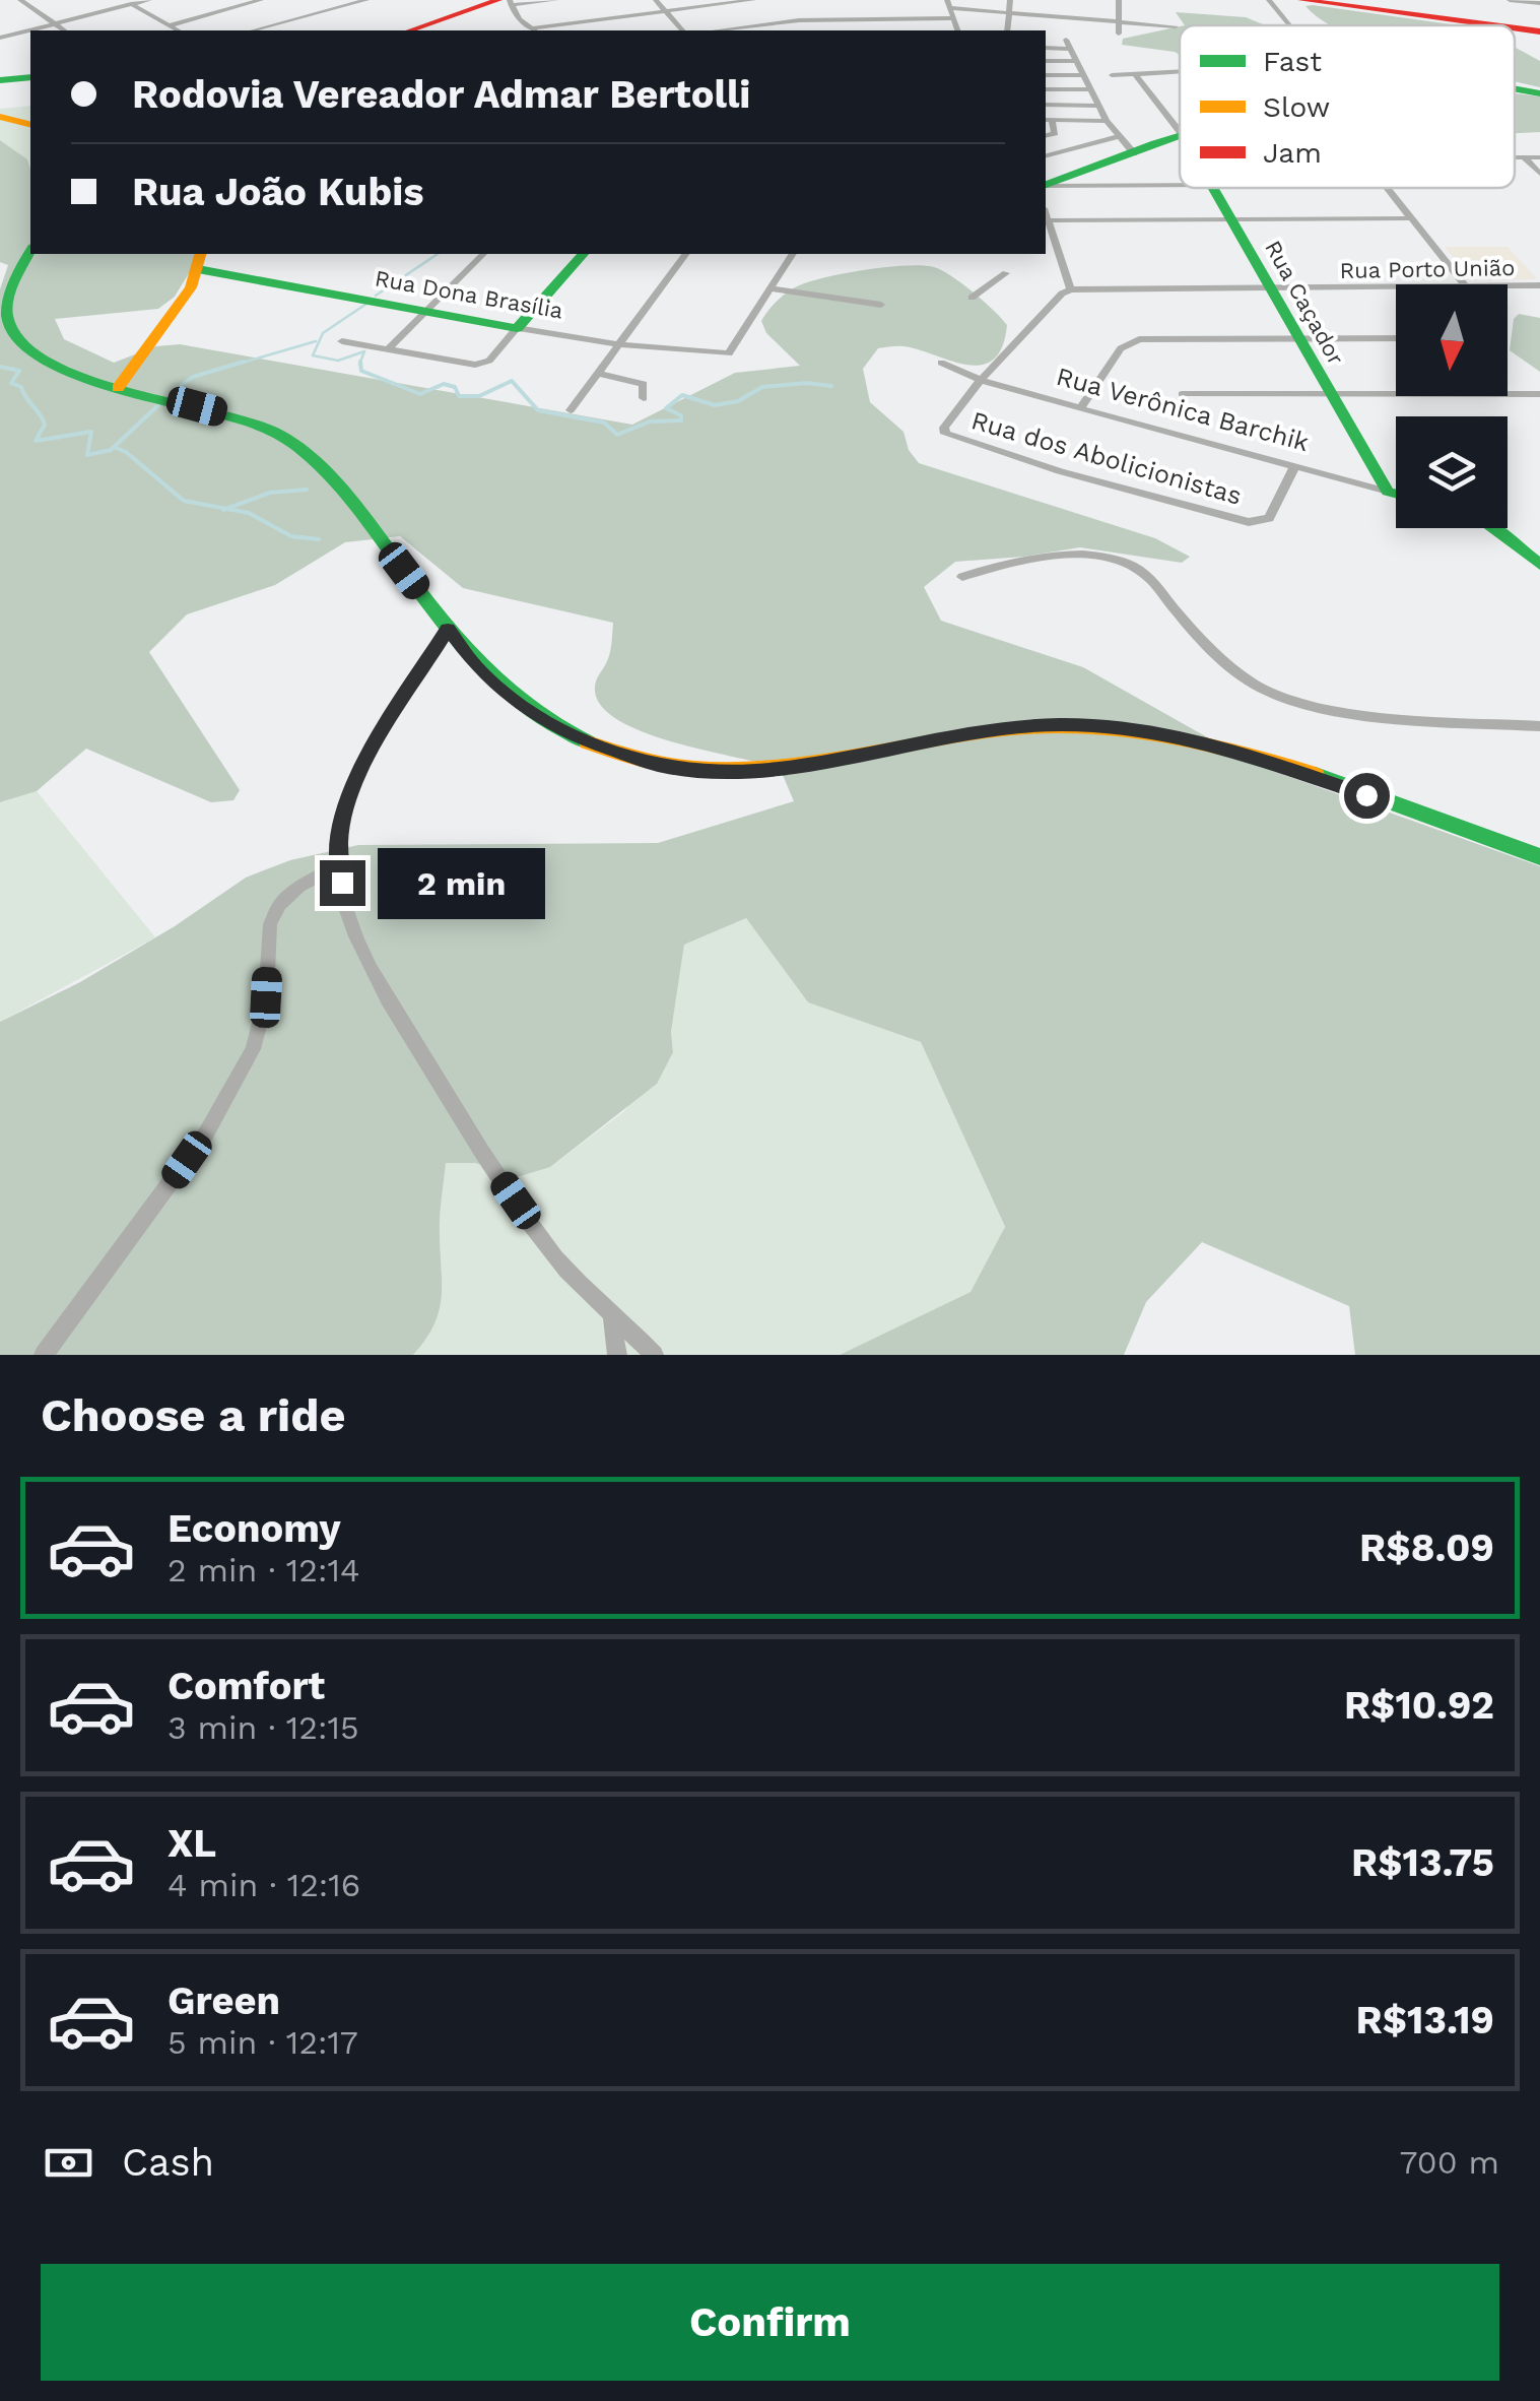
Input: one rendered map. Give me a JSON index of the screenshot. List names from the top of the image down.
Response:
{
  "streets": {
    "main road": ["Rua Dona Brasília", "Rua Caçador", "Rua Verônica Barchik"],
    "street": ["Rua Porto União", "Rua dos Abolicionistas"]
  },
  "crossings": [
    ["Rua Porto União", "Rua Caçador"],
    ["Rua Caçador", "Rua Verônica Barchik"],
    ["Rua Verônica Barchik", "Rua dos Abolicionistas"]
  ],
  "legend": ["Fast", "Slow", "Jam"],
  "north": "bottom",
  "page": {
    "banner": ["Rodovia Vereador Admar Bertolli", "Rua João Kubis"],
    "bubble": "2 min",
    "heading": "Choose a ride",
    "list": [
      {
        "name": "Economy",
        "note": "2 min · 12:14",
        "value": "R$8.09"
      },
      {
        "name": "Comfort",
        "note": "3 min · 12:15",
        "value": "R$10.92"
      },
      {
        "name": "XL",
        "note": "4 min · 12:16",
        "value": "R$13.75"
      },
      {
        "name": "Green",
        "note": "5 min · 12:17",
        "value": "R$13.19"
      }
    ],
    "pay": ["Cash", "700 m"],
    "buttons": "Confirm"
  }
}
